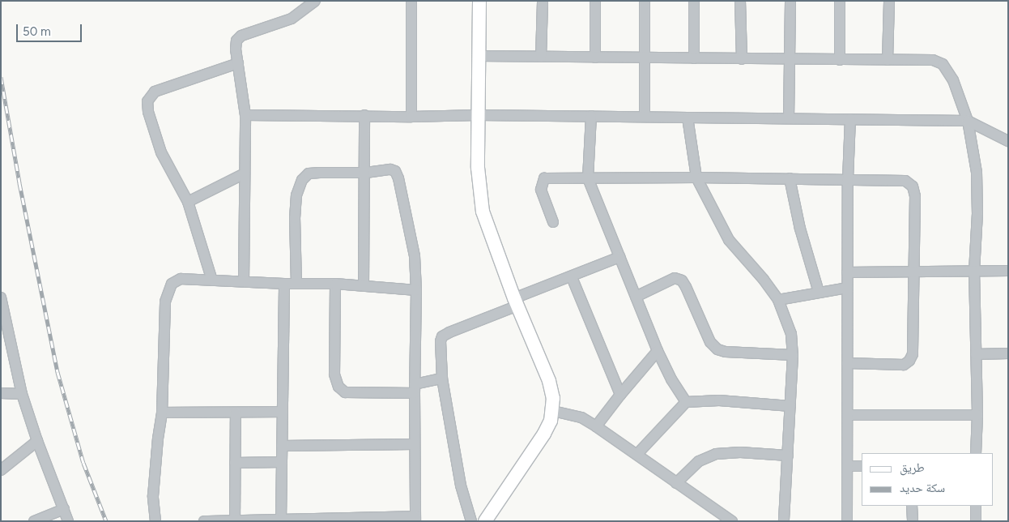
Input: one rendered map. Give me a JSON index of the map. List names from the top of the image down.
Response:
{
  "legend": ["طريق", "سكة حديد"],
  "scale_bar": "50 m"
}
